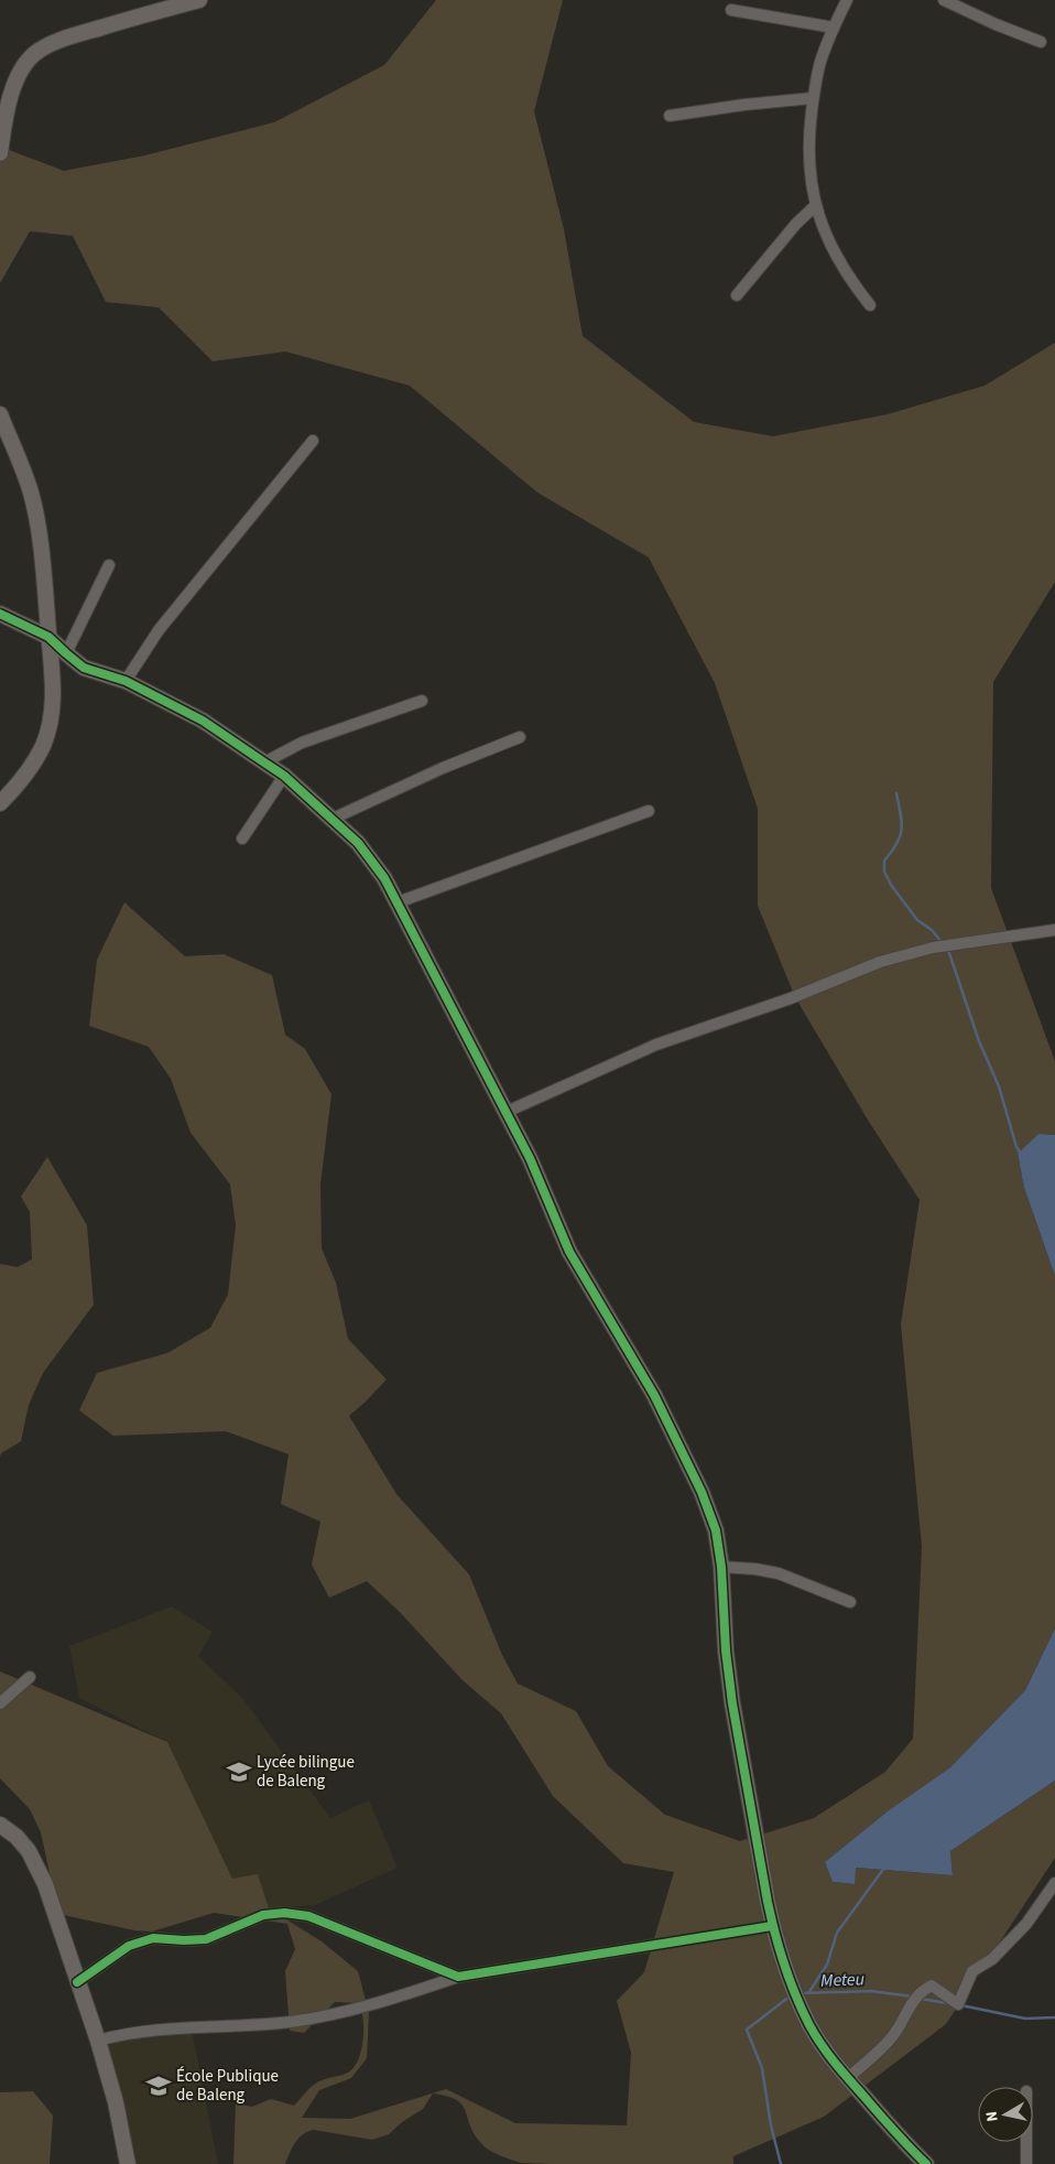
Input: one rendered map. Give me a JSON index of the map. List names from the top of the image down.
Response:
{
  "water": ["Meteu"],
  "places": {
    "school or university": ["Lycée bilingue de Baleng", "École Publique de Baleng"]
  },
  "north": "left"
}
